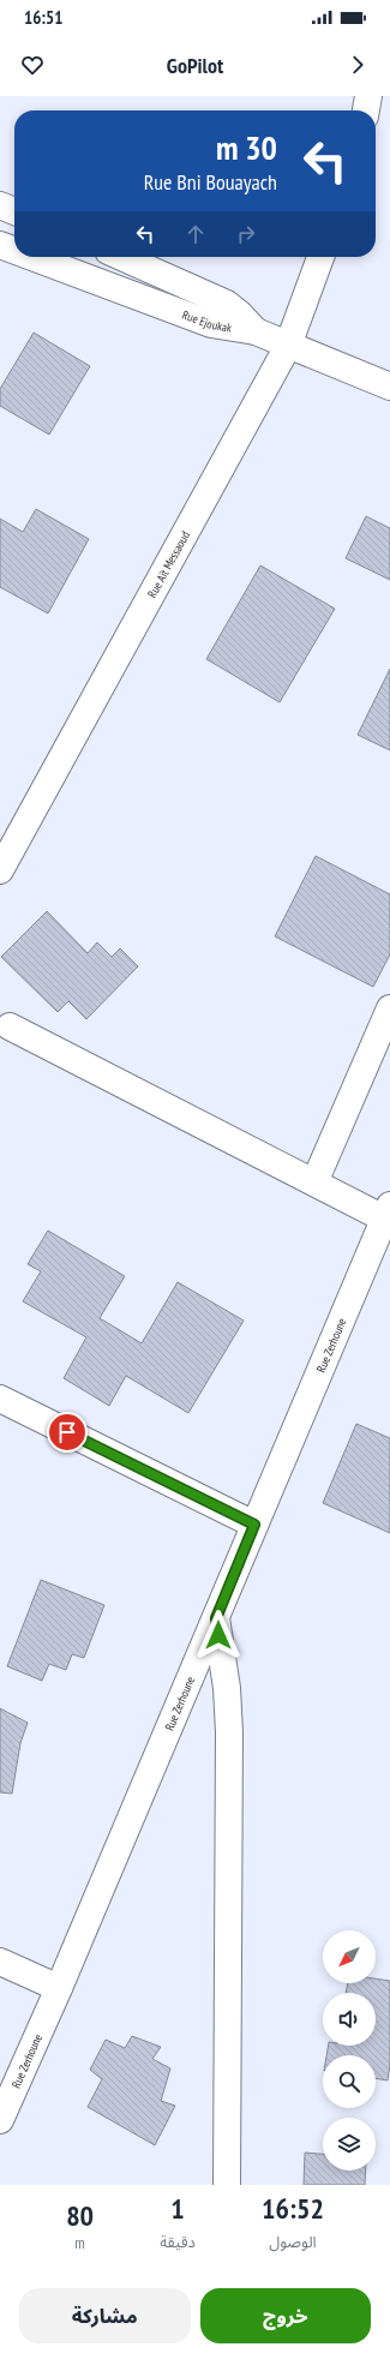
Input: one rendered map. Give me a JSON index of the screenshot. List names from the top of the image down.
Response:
{
  "streets": {
    "street": ["Rue Ejoukak", "Rue Aït Messaoud", "Rue Zerhoune"]
  },
  "north": "bottom left",
  "page": {
    "status": "16:51",
    "header": "GoPilot",
    "turn": ["30 m", "Rue Bni Bouayach"],
    "eta": [
      "16:52",
      "الوصول",
      "1",
      "دقيقة",
      "80",
      "m"
    ],
    "buttons": ["خروج", "مشاركة"]
  }
}
